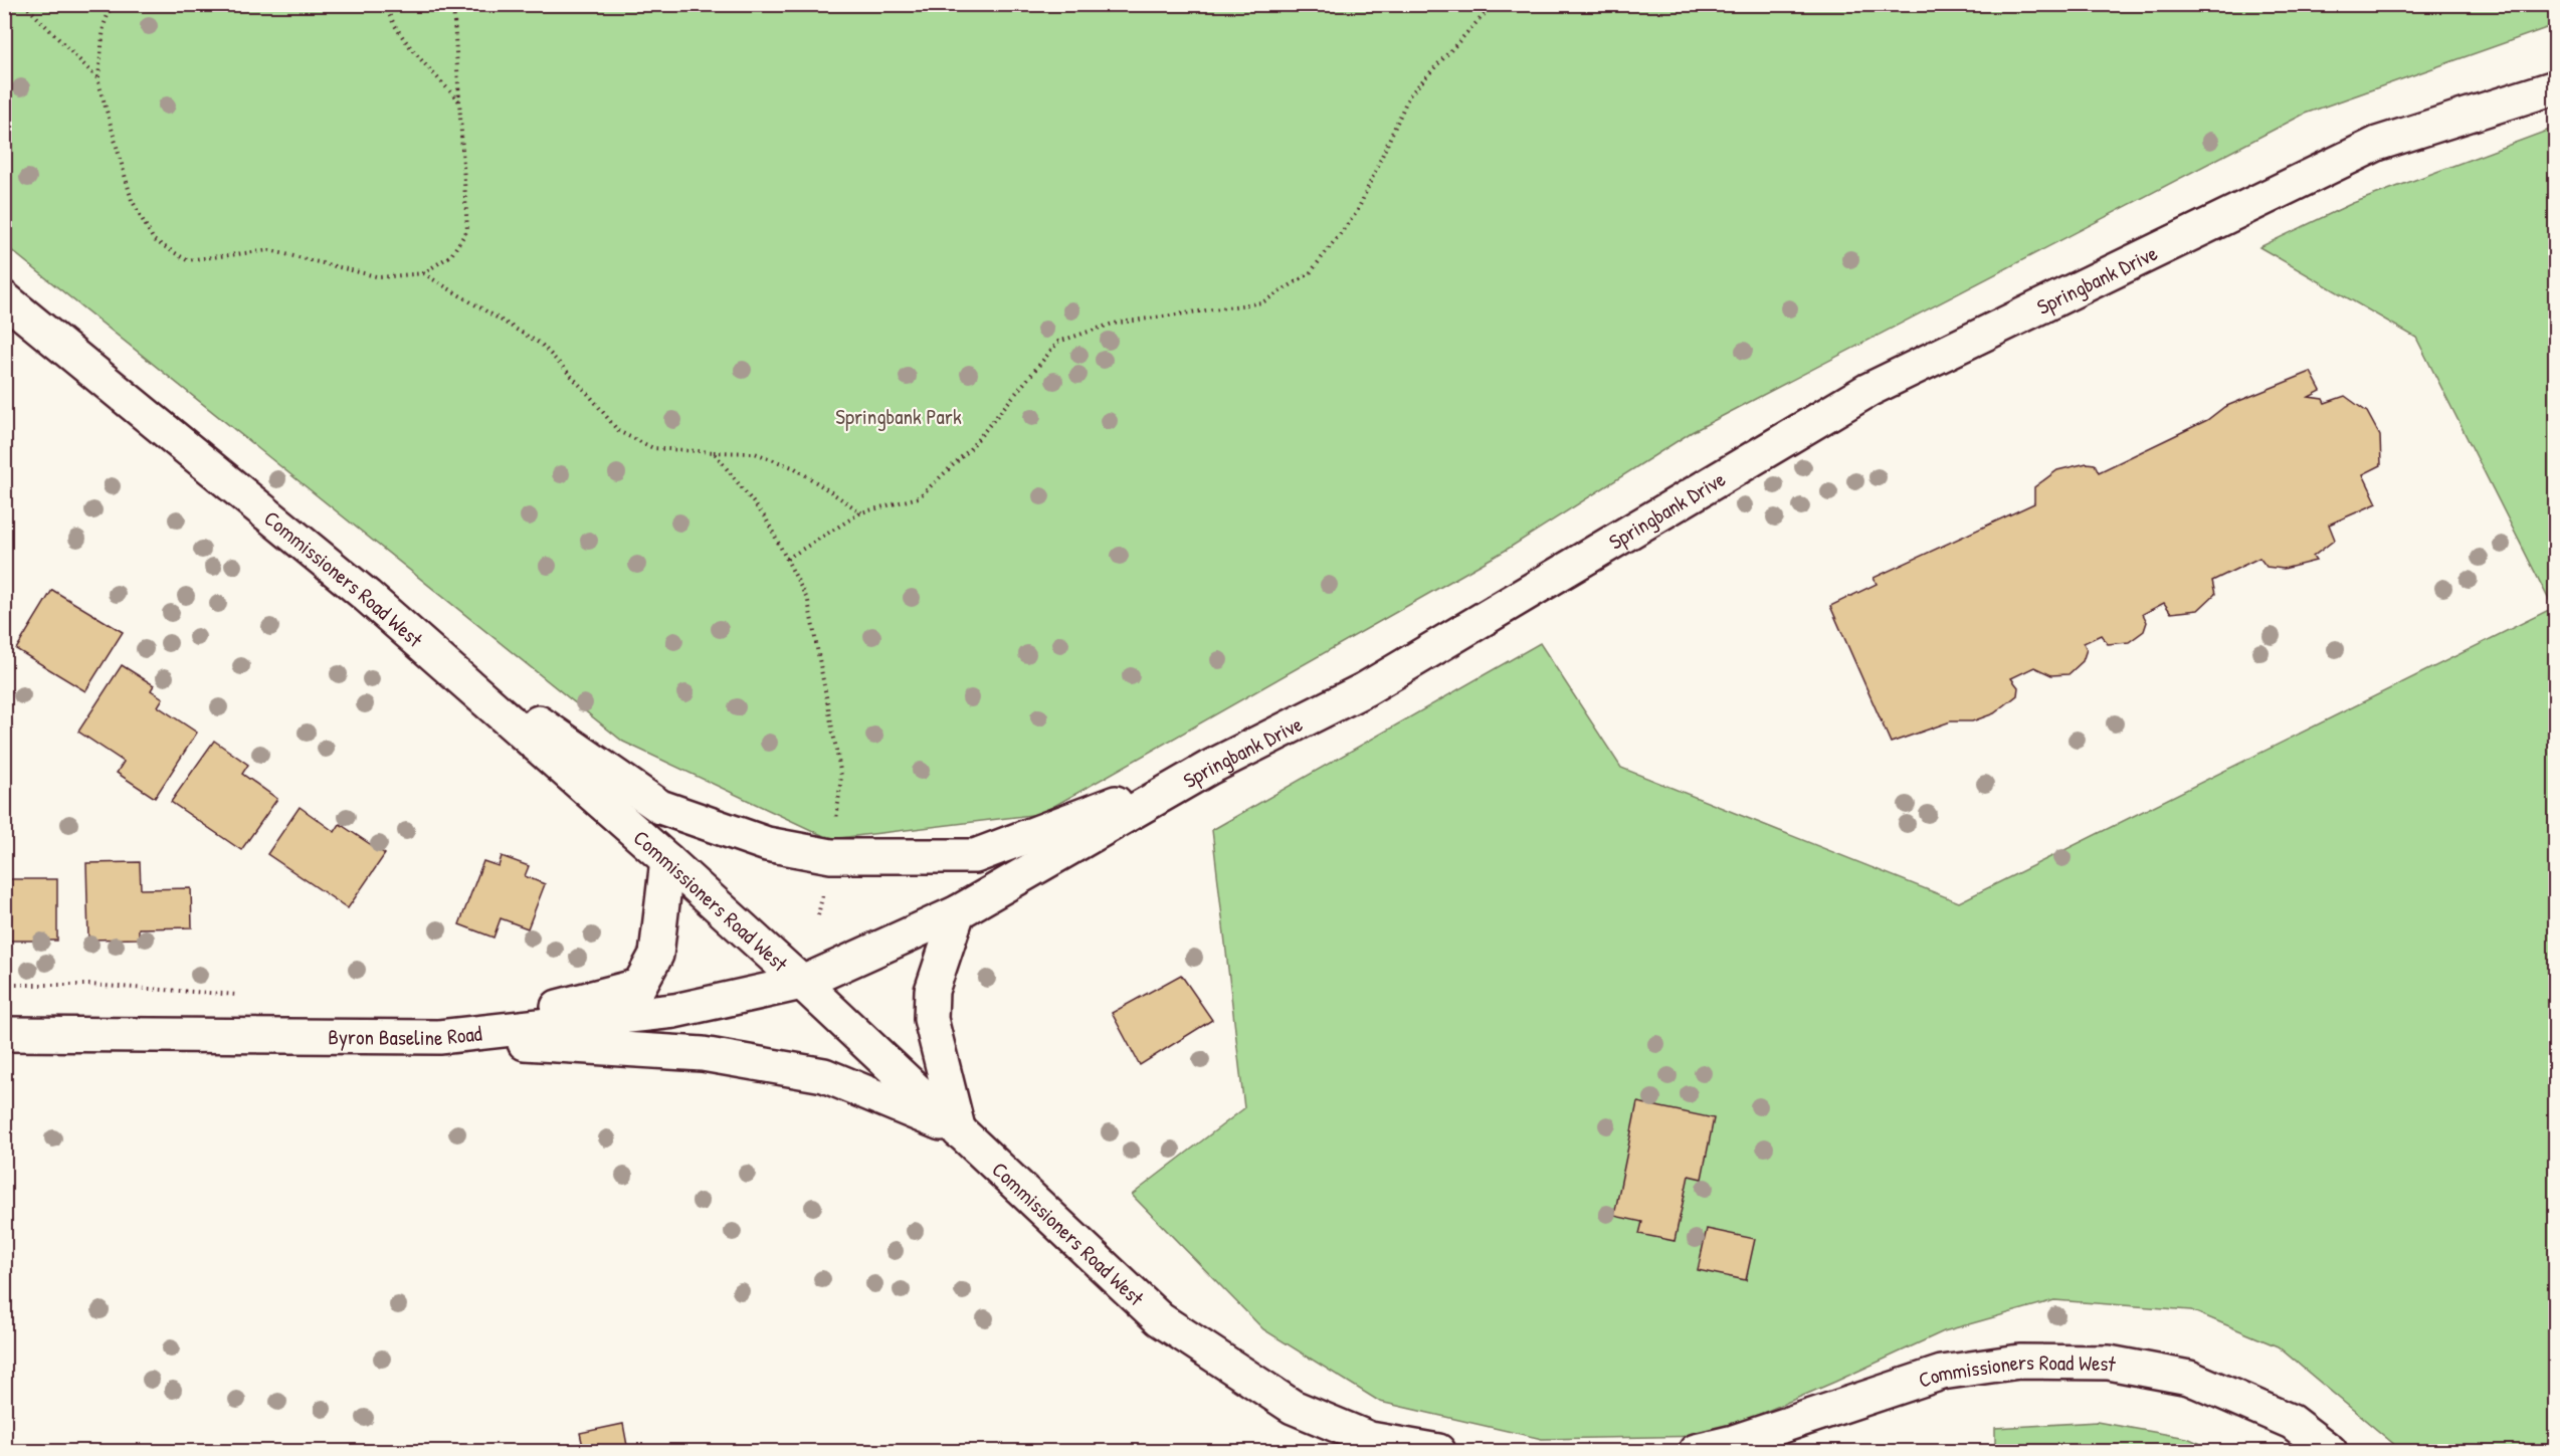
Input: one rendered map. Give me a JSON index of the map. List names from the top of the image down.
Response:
{
  "streets": {
    "main road": ["Springbank Drive", "Commissioners Road West", "Byron Baseline Road"]
  },
  "crossings": [
    ["Springbank Drive", "Commissioners Road West"],
    ["Springbank Drive", "Byron Baseline Road"],
    ["Commissioners Road West", "Byron Baseline Road"]
  ],
  "parks": ["Springbank Park"]
}
